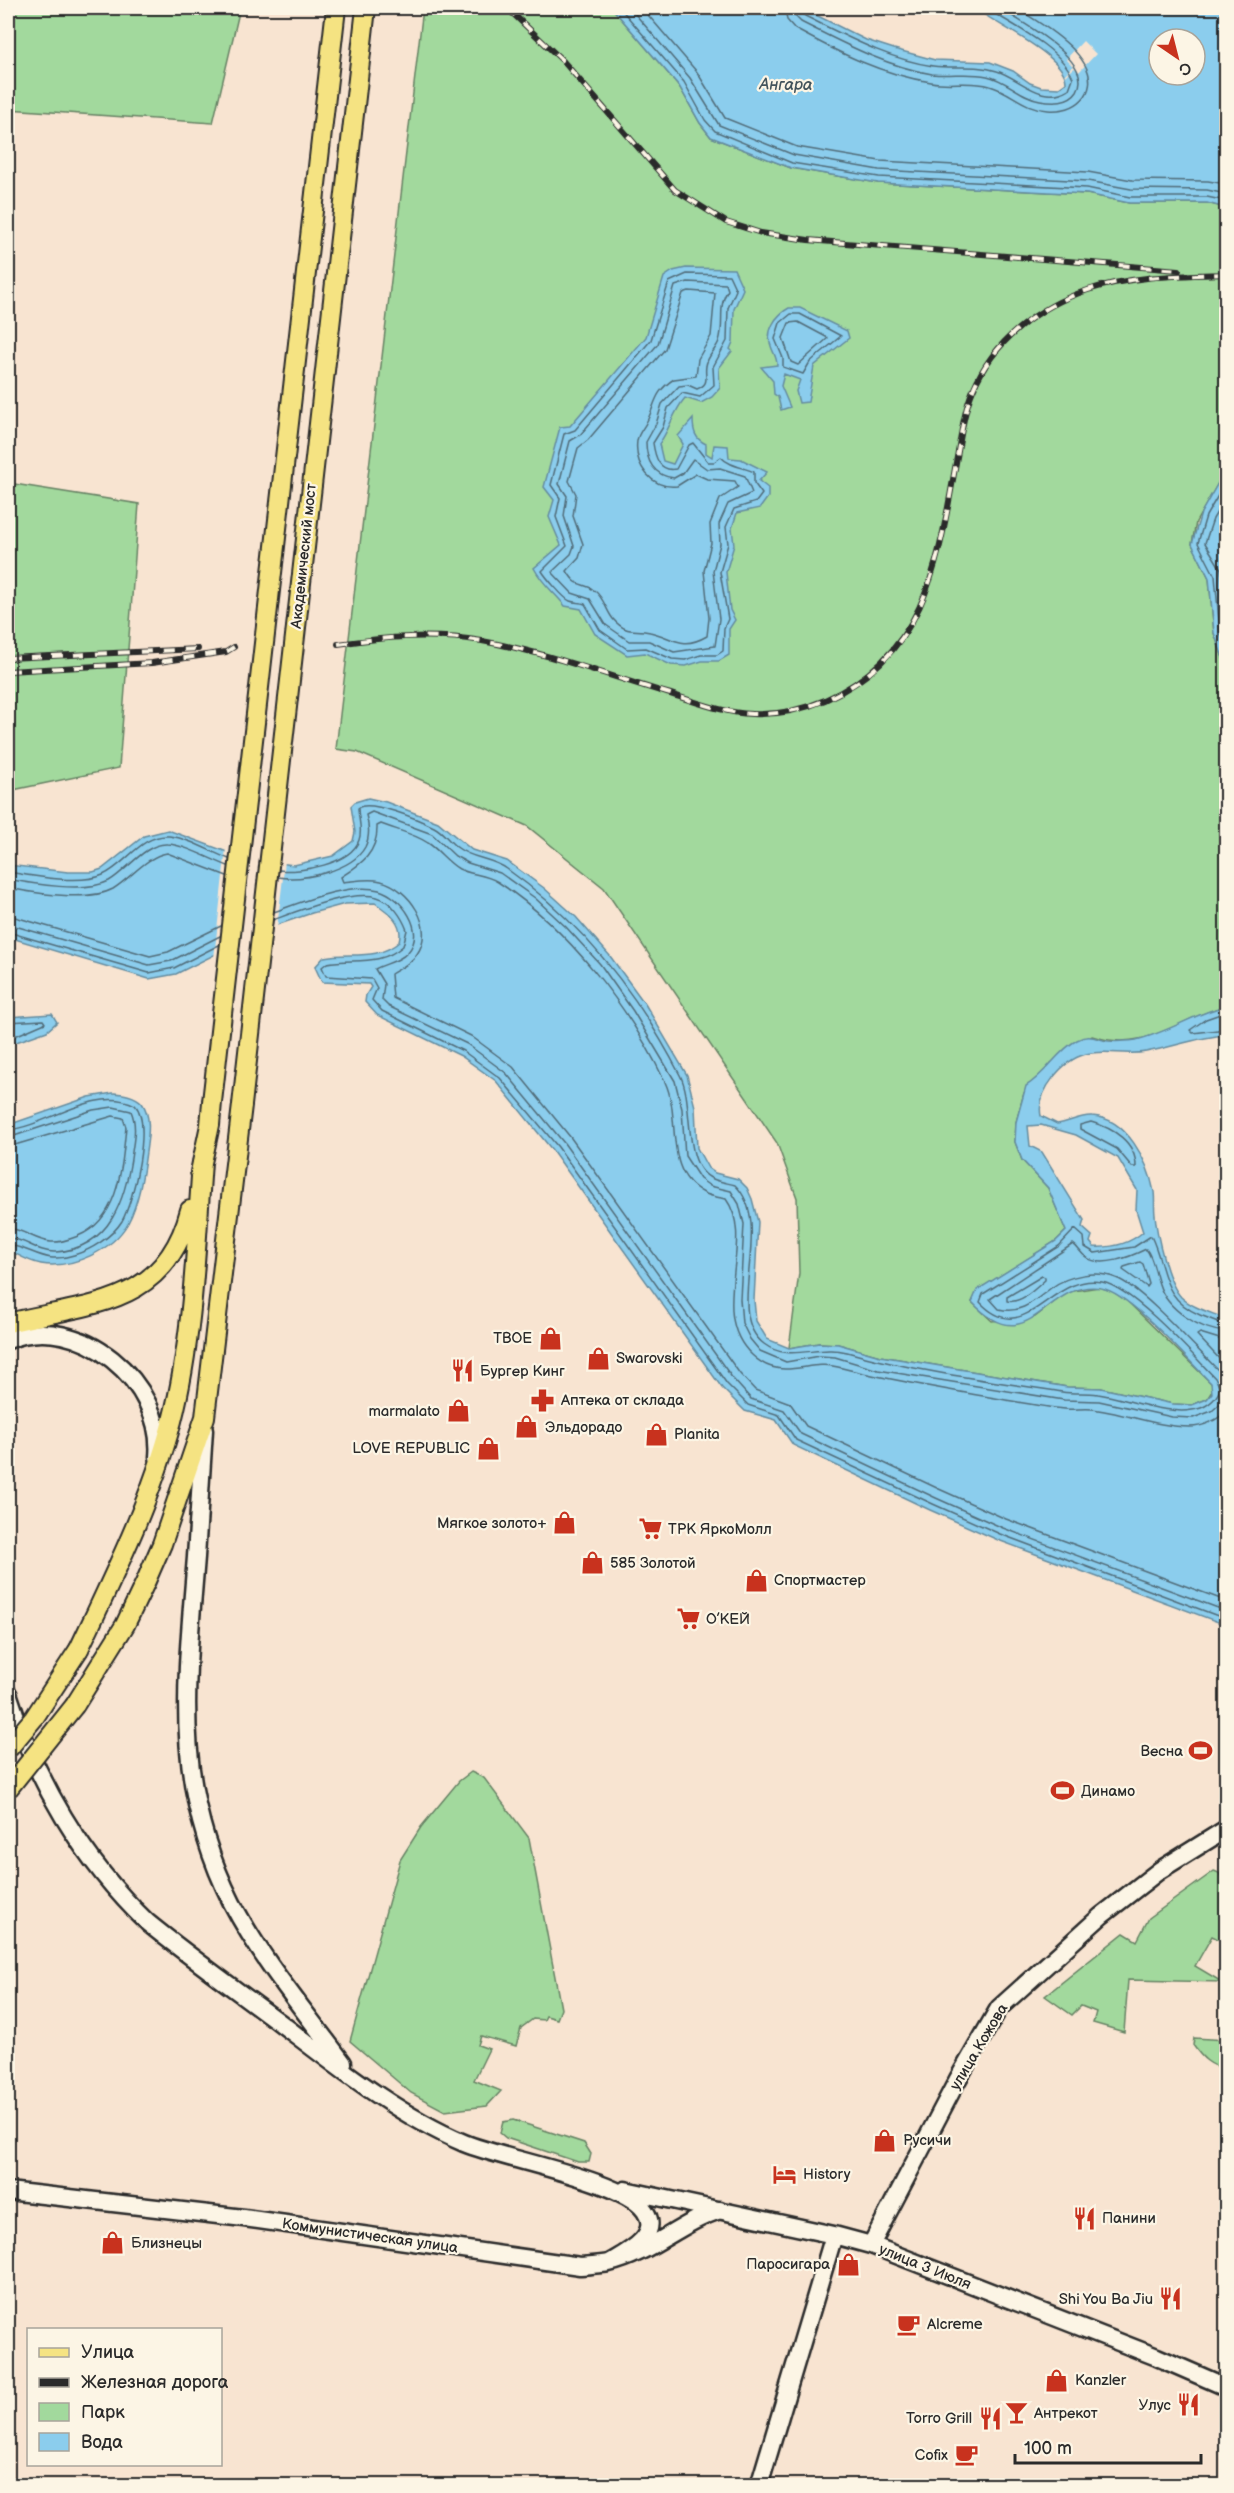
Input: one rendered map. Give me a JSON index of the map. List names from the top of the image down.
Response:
{
  "streets": {
    "main road": [
      "Академический мост",
      "улица Кожова",
      "Коммунистическая улица",
      "улица 3 Июля"
    ]
  },
  "crossings": [
    ["улица Кожова", "улица 3 Июля"],
    ["Коммунистическая улица", "улица 3 Июля"]
  ],
  "water": ["Ангара"],
  "places": {
    "shop": [
      "ТВОЕ",
      "Swarovski",
      "marmalato",
      "Эльдорадо",
      "Planita",
      "LOVE REPUBLIC",
      "Мягкое золото+",
      "585 Золотой",
      "Спортмастер",
      "Русичи",
      "Близнецы",
      "Паросигара",
      "Kanzler"
    ],
    "restaurant": [
      "Бургер Кинг",
      "Панини",
      "Shi You Ba Jiu",
      "Улус",
      "Torro Grill"
    ],
    "pharmacy": ["Аптека от склада"],
    "supermarket": ["ТРК ЯркоМолл", "О’КЕЙ"],
    "sports": ["Весна", "Динамо"],
    "hotel": ["History"],
    "cafe": ["Alcreme", "Cofix"],
    "bar": ["Антрекот"]
  },
  "legend": [
    "Улица",
    "Железная дорога",
    "Парк",
    "Вода"
  ],
  "scale_bar": "100 m",
  "north": "bottom right"
}
